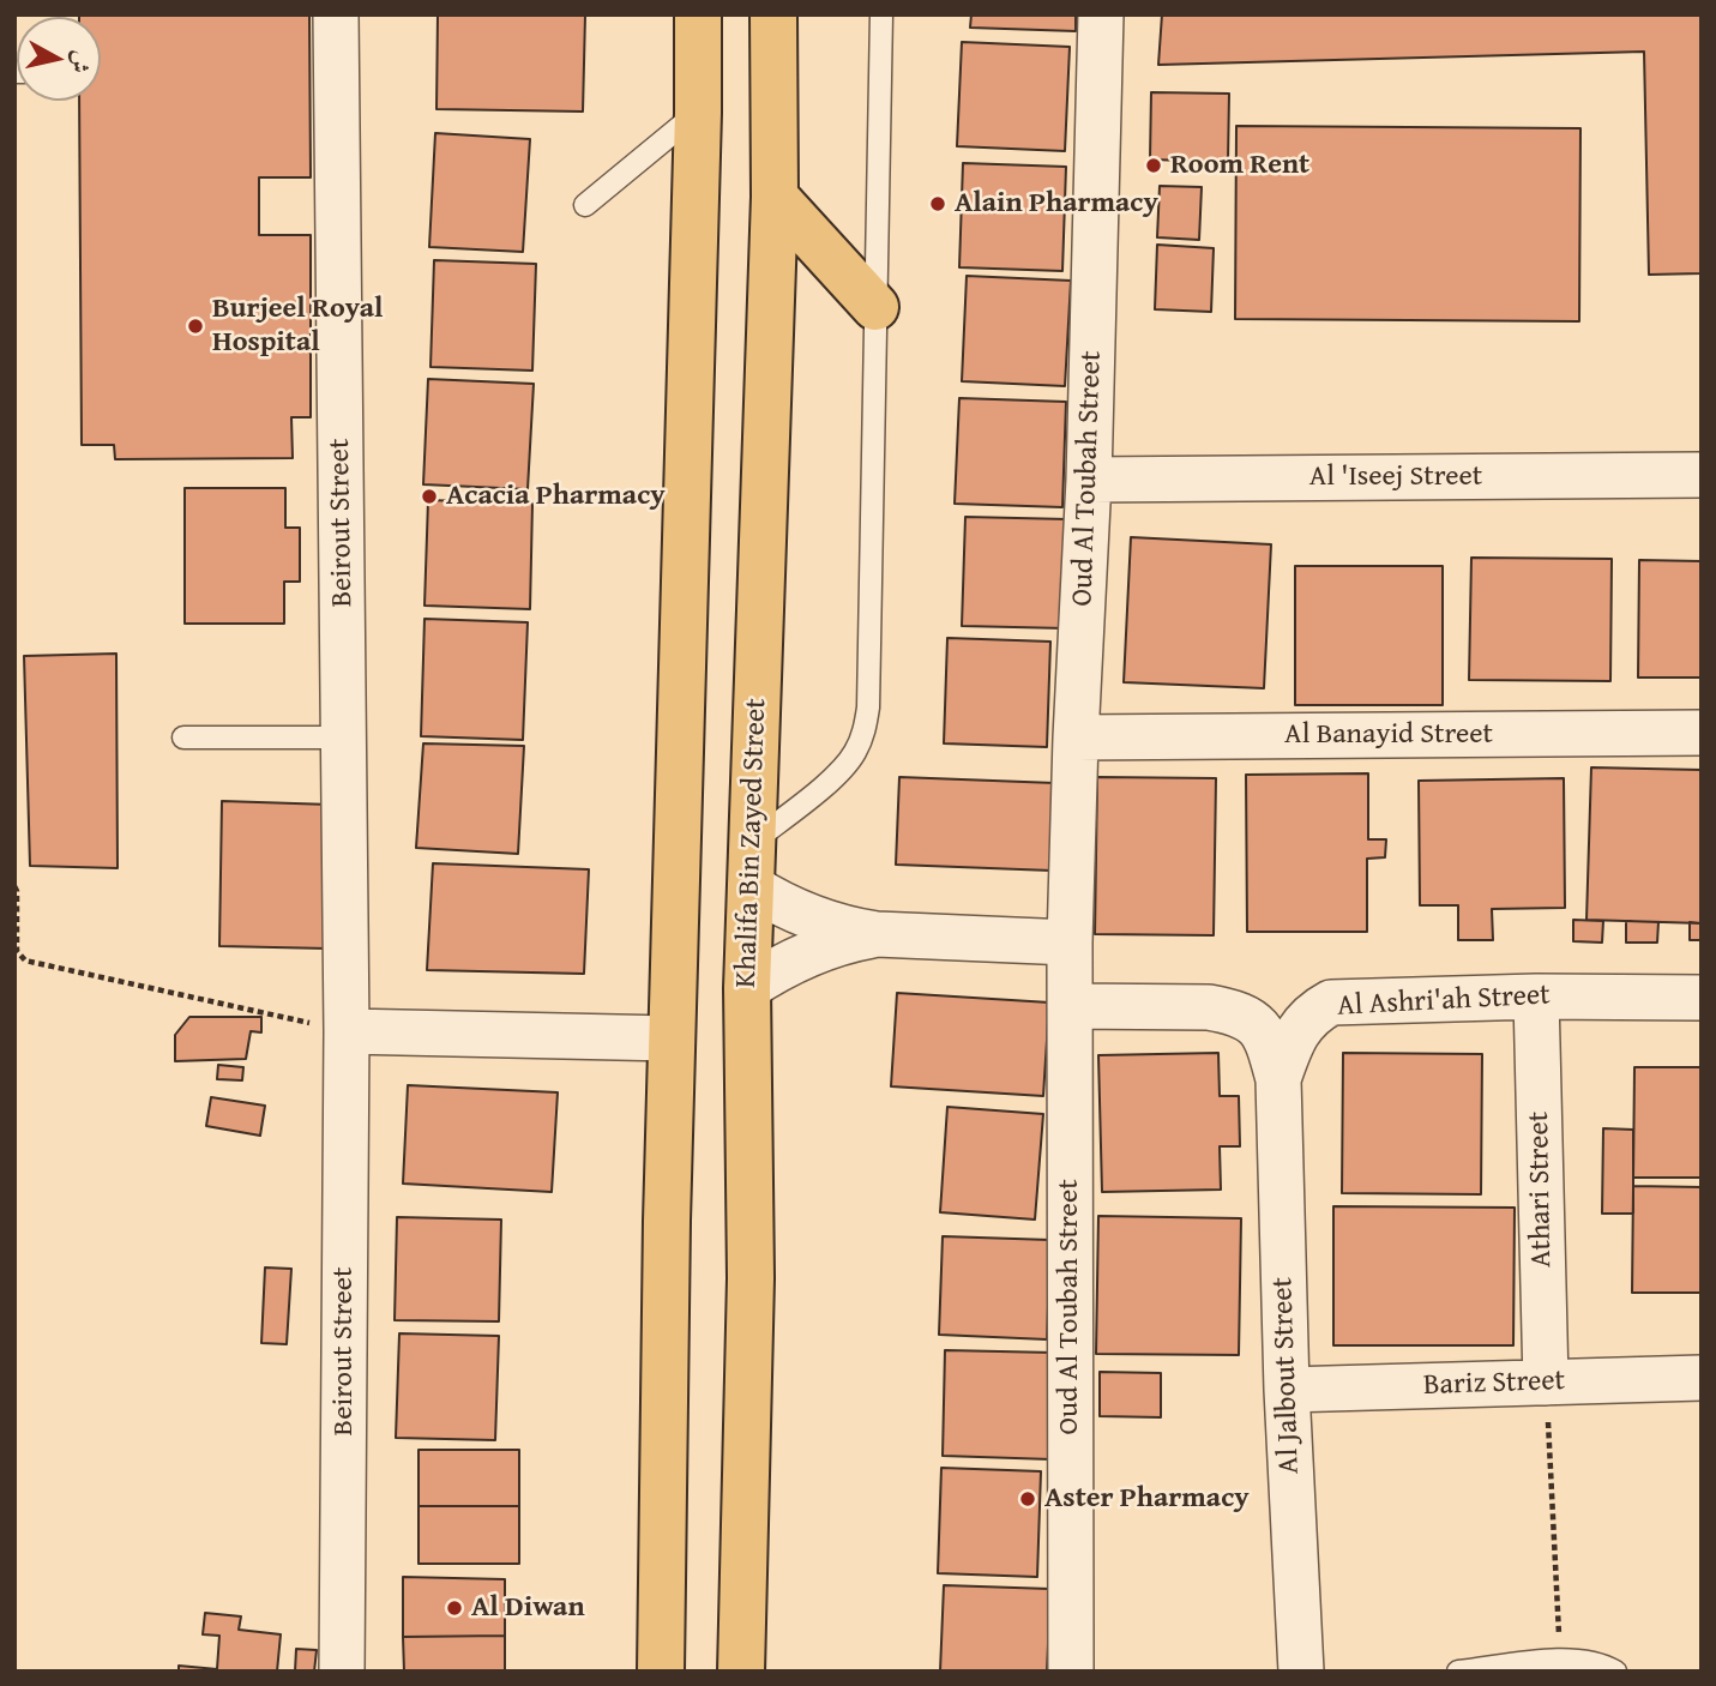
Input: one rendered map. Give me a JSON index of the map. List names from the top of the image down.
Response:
{
  "streets": {
    "main road": ["Khalifa Bin Zayed Street"],
    "street": [
      "Al 'Iseej Street",
      "Oud Al Toubah Street",
      "Beirout Street",
      "Al Banayid Street",
      "Al Ashri'ah Street",
      "Athari Street",
      "Al Jalbout Street",
      "Bariz Street"
    ]
  },
  "crossings": [
    ["Al 'Iseej Street", "Oud Al Toubah Street"],
    ["Oud Al Toubah Street", "Al Banayid Street"],
    ["Al Ashri'ah Street", "Athari Street"],
    ["Al Ashri'ah Street", "Al Jalbout Street"],
    ["Athari Street", "Bariz Street"],
    ["Al Jalbout Street", "Bariz Street"]
  ],
  "places": [
    "Room Rent",
    "Alain Pharmacy",
    "Burjeel Royal Hospital",
    "Acacia Pharmacy",
    "Aster Pharmacy",
    "Al Diwan"
  ],
  "north": "right"
}
